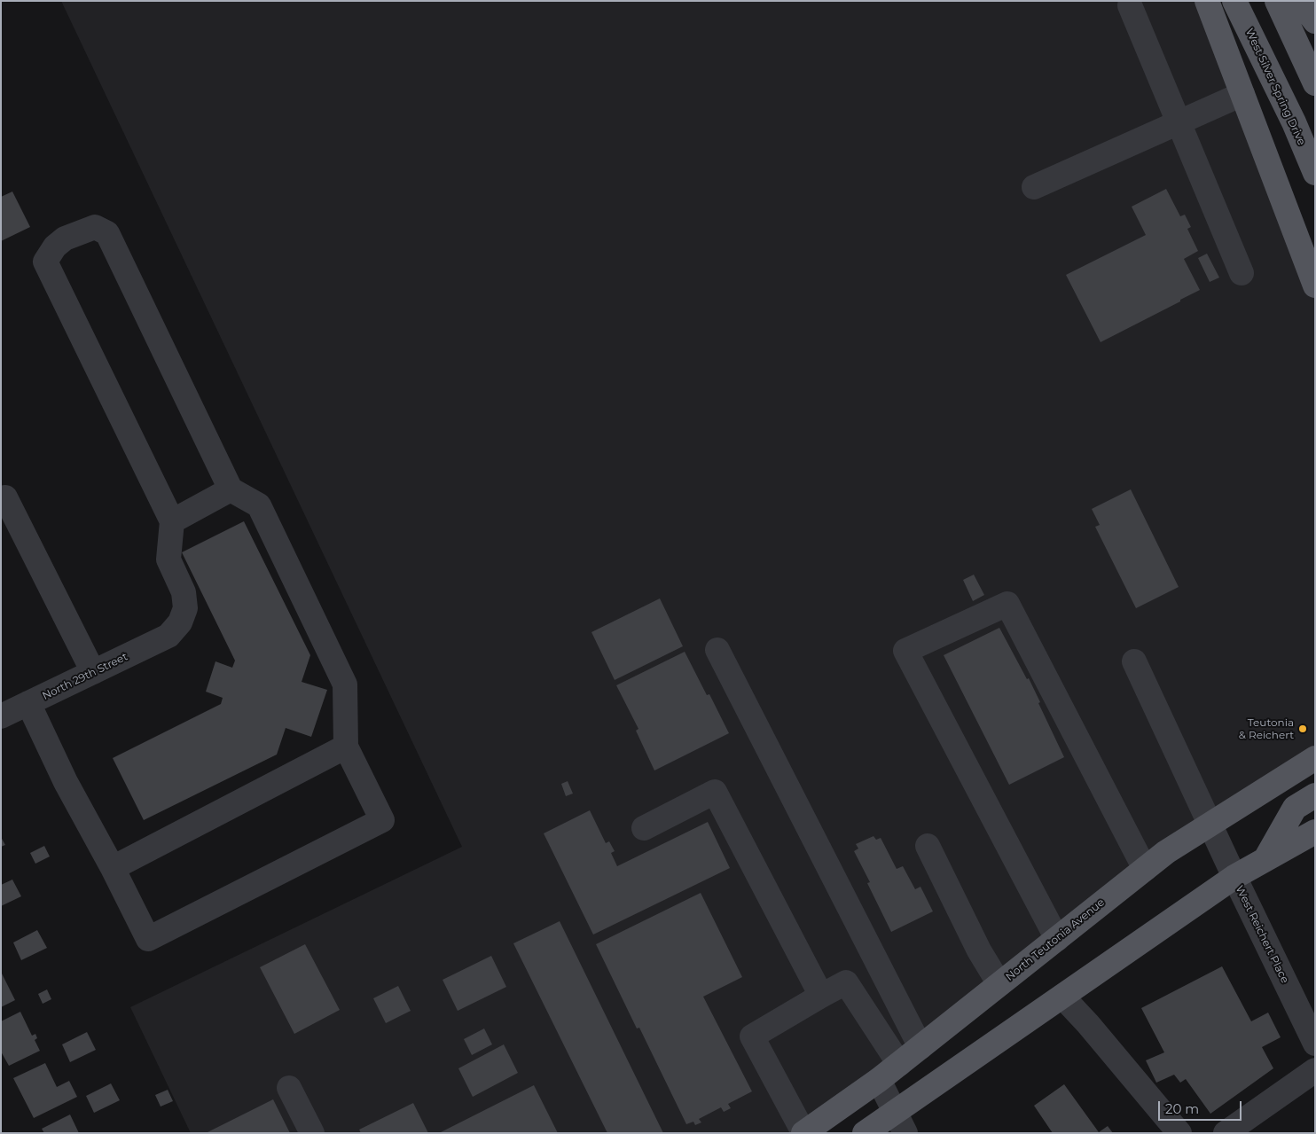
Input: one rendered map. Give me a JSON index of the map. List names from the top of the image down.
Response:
{
  "streets": {
    "main road": ["West Silver Spring Drive", "North Teutonia Avenue"],
    "street": ["North 29th Street", "West Reichert Place"]
  },
  "crossings": [
    ["West Reichert Place", "North Teutonia Avenue"]
  ],
  "places": ["Teutonia & Reichert"],
  "scale_bar": "20 m"
}
